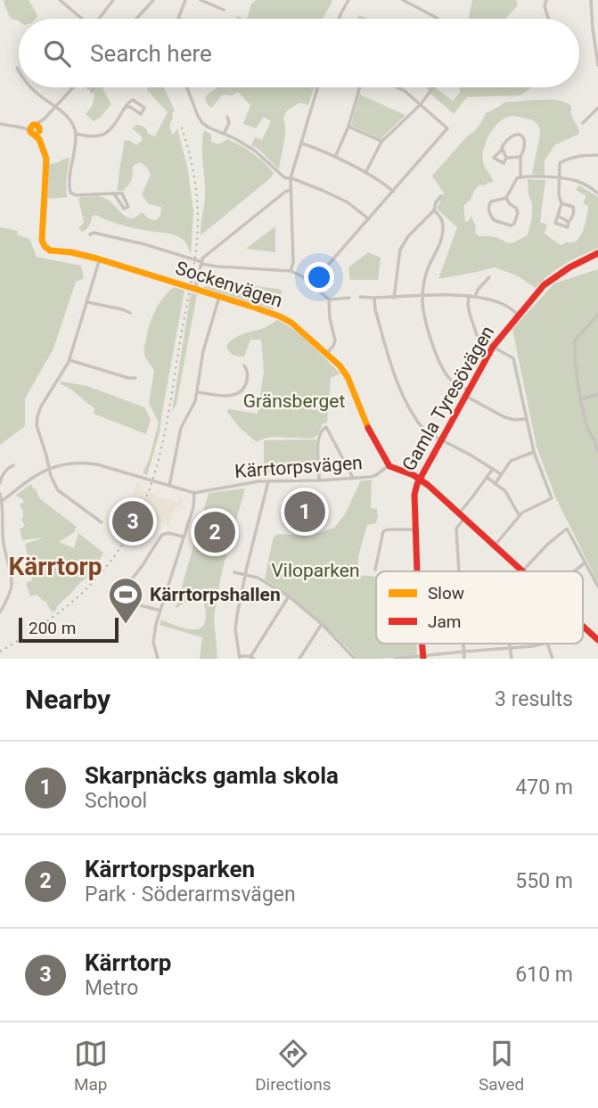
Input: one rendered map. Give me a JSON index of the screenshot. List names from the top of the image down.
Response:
{
  "streets": {
    "street": ["Sockenvägen", "Gamla Tyresövägen", "Kärrtorpsvägen"]
  },
  "crossings": [
    ["Sockenvägen", "Kärrtorpsvägen"]
  ],
  "districts": ["Kärrtorp"],
  "parks": ["Gränsberget", "Viloparken"],
  "places": {
    "sports": ["Kärrtorpshallen"]
  },
  "legend": ["Slow", "Jam"],
  "scale_bar": "200 m",
  "page": {
    "search": "Search here",
    "pins": ["1", "3", "2"],
    "scale": "200 m",
    "heading": ["Nearby", "3 results"],
    "list": [
      {
        "mark": "1",
        "name": "Skarpnäcks gamla skola",
        "note": "School",
        "value": "470 m"
      },
      {
        "mark": "2",
        "name": "Kärrtorpsparken",
        "note": "Park · Söderarmsvägen",
        "value": "550 m"
      },
      {
        "mark": "3",
        "name": "Kärrtorp",
        "note": "Metro",
        "value": "610 m"
      }
    ],
    "nav": ["Map", "Directions", "Saved"]
  }
}
